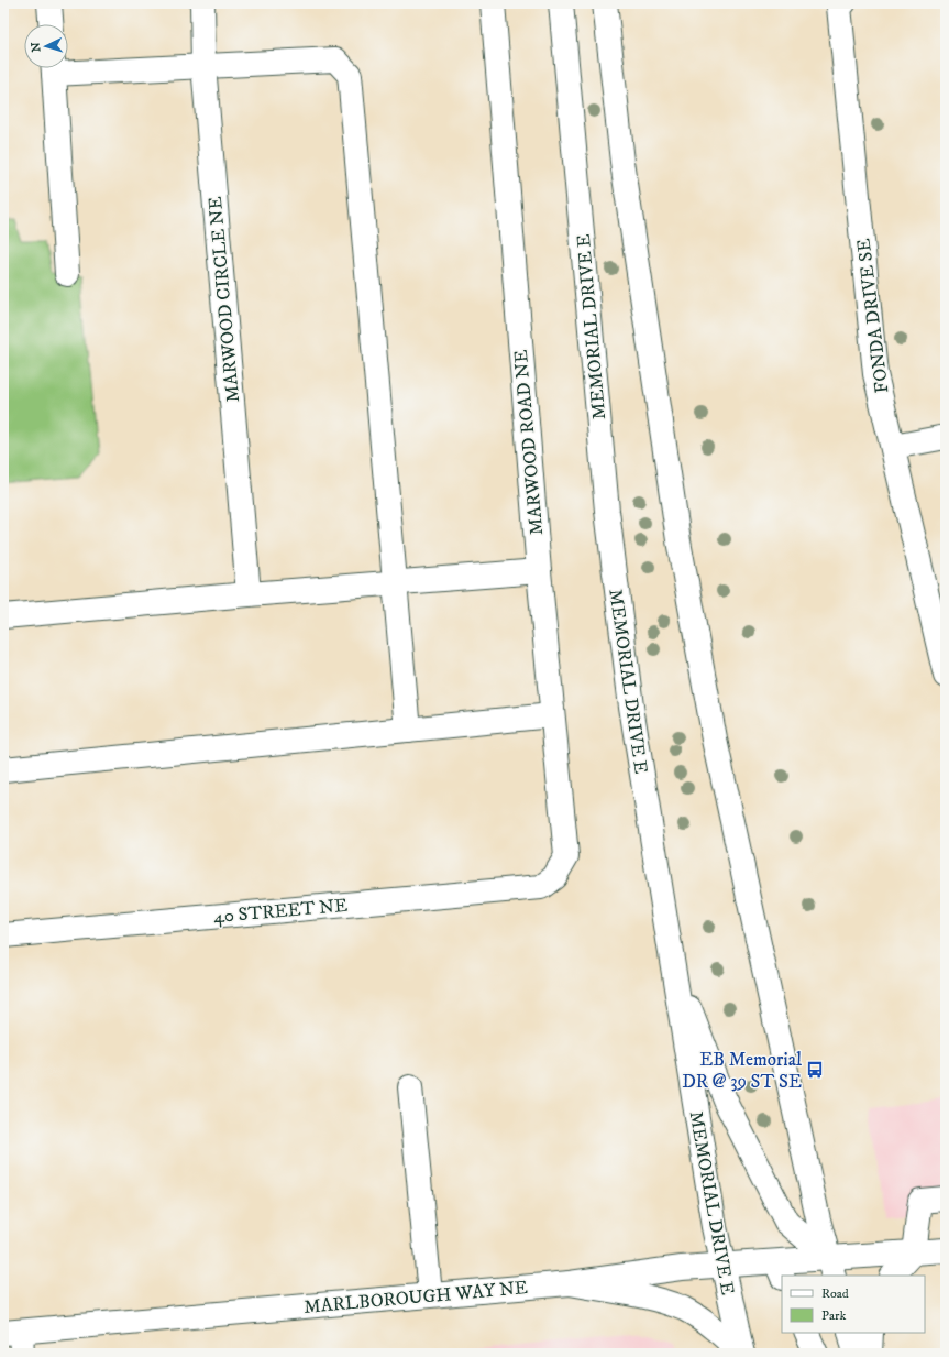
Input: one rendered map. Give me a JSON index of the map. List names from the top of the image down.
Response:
{
  "streets": {
    "street": [
      "MARWOOD CIRCLE NE",
      "FONDA DRIVE SE",
      "MEMORIAL DRIVE E",
      "MARWOOD ROAD NE",
      "40 STREET NE",
      "MARLBOROUGH WAY NE"
    ]
  },
  "crossings": [
    ["MEMORIAL DRIVE E", "MARLBOROUGH WAY NE"],
    ["MARWOOD ROAD NE", "40 STREET NE"]
  ],
  "places": {
    "bus stop": ["EB Memorial DR @ 39 ST SE"]
  },
  "legend": ["Road", "Park"],
  "north": "left"
}
